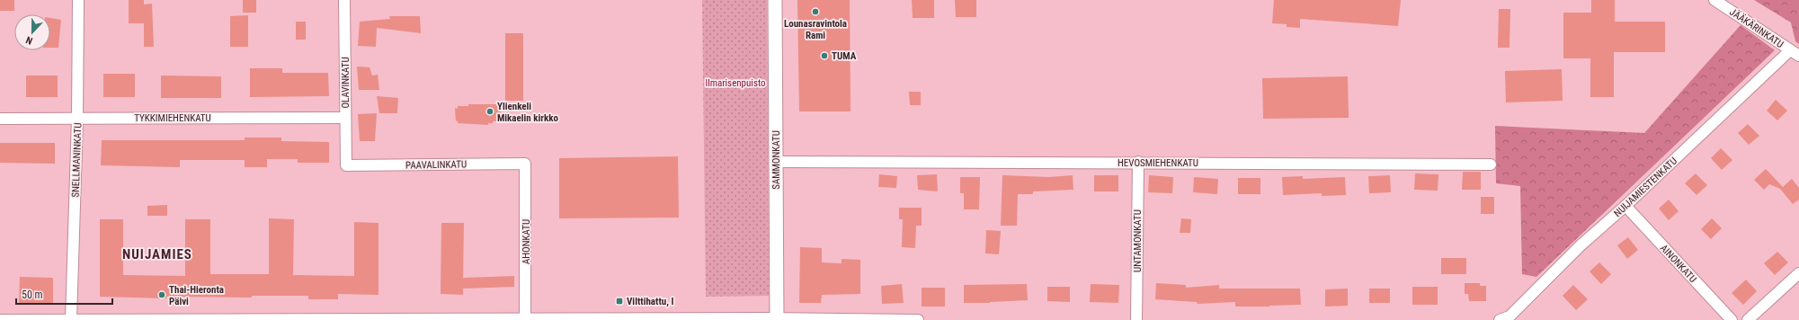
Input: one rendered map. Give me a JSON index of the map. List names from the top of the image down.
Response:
{
  "streets": {
    "street": [
      "JÄÄKÄRINKATU",
      "OLAVINKATU",
      "TYKKIMIEHENKATU",
      "SNELLMANINKATU",
      "SAMMONKATU",
      "HEVOSMIEHENKATU",
      "PAAVALINKATU",
      "NUIJAMIESTENKATU",
      "UNTAMONKATU",
      "AHONKATU",
      "AINONKATU"
    ]
  },
  "crossings": [
    ["JÄÄKÄRINKATU", "NUIJAMIESTENKATU"],
    ["OLAVINKATU", "TYKKIMIEHENKATU"],
    ["OLAVINKATU", "PAAVALINKATU"],
    ["TYKKIMIEHENKATU", "SNELLMANINKATU"],
    ["SAMMONKATU", "HEVOSMIEHENKATU"],
    ["HEVOSMIEHENKATU", "UNTAMONKATU"],
    ["PAAVALINKATU", "AHONKATU"],
    ["NUIJAMIESTENKATU", "AINONKATU"]
  ],
  "districts": ["NUIJAMIES"],
  "parks": ["Ilmarisenpuisto"],
  "places": {
    "other": [
      "Lounasravintola Rami",
      "TUMA",
      "Ylienkeli Mikaelin kirkko",
      "Thai-Hieronta Päivi"
    ],
    "transit": ["Vilttihattu, I"]
  },
  "scale_bar": "50 m",
  "north": "bottom"
}
